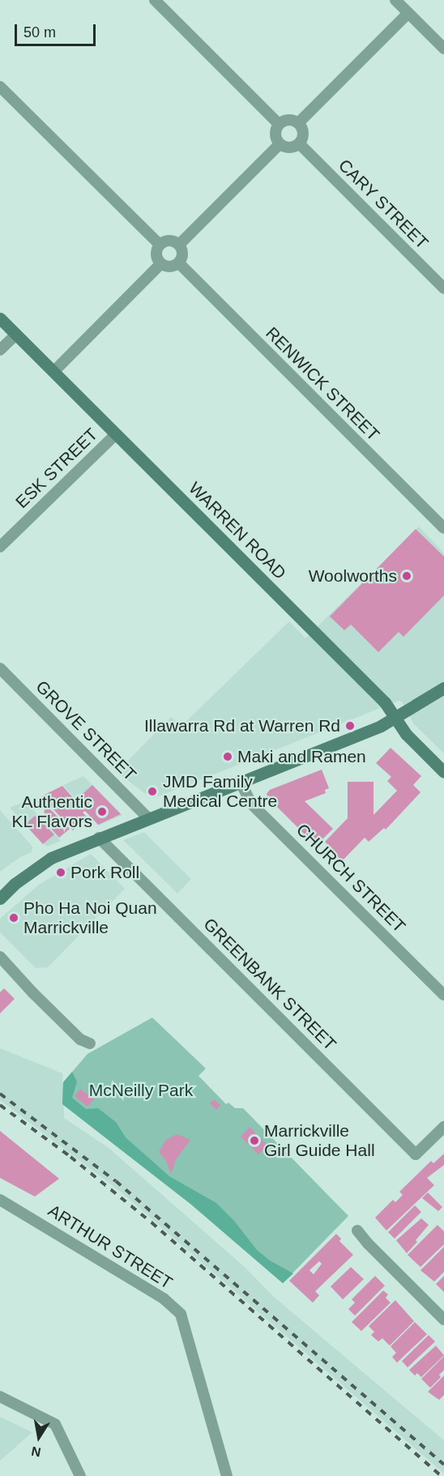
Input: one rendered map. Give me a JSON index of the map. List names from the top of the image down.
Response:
{
  "streets": {
    "street": [
      "CARY STREET",
      "RENWICK STREET",
      "ESK STREET",
      "WARREN ROAD",
      "GROVE STREET",
      "CHURCH STREET",
      "GREENBANK STREET",
      "ARTHUR STREET"
    ]
  },
  "crossings": [
    ["ESK STREET", "WARREN ROAD"]
  ],
  "parks": ["McNeilly Park"],
  "places": [
    "Woolworths",
    "Illawarra Rd at Warren Rd",
    "Maki and Ramen",
    "JMD Family Medical Centre",
    "Authentic KL Flavors",
    "Pork Roll",
    "Pho Ha Noi Quan Marrickville",
    "Marrickville Girl Guide Hall"
  ],
  "scale_bar": "50 m",
  "north": "bottom"
}
